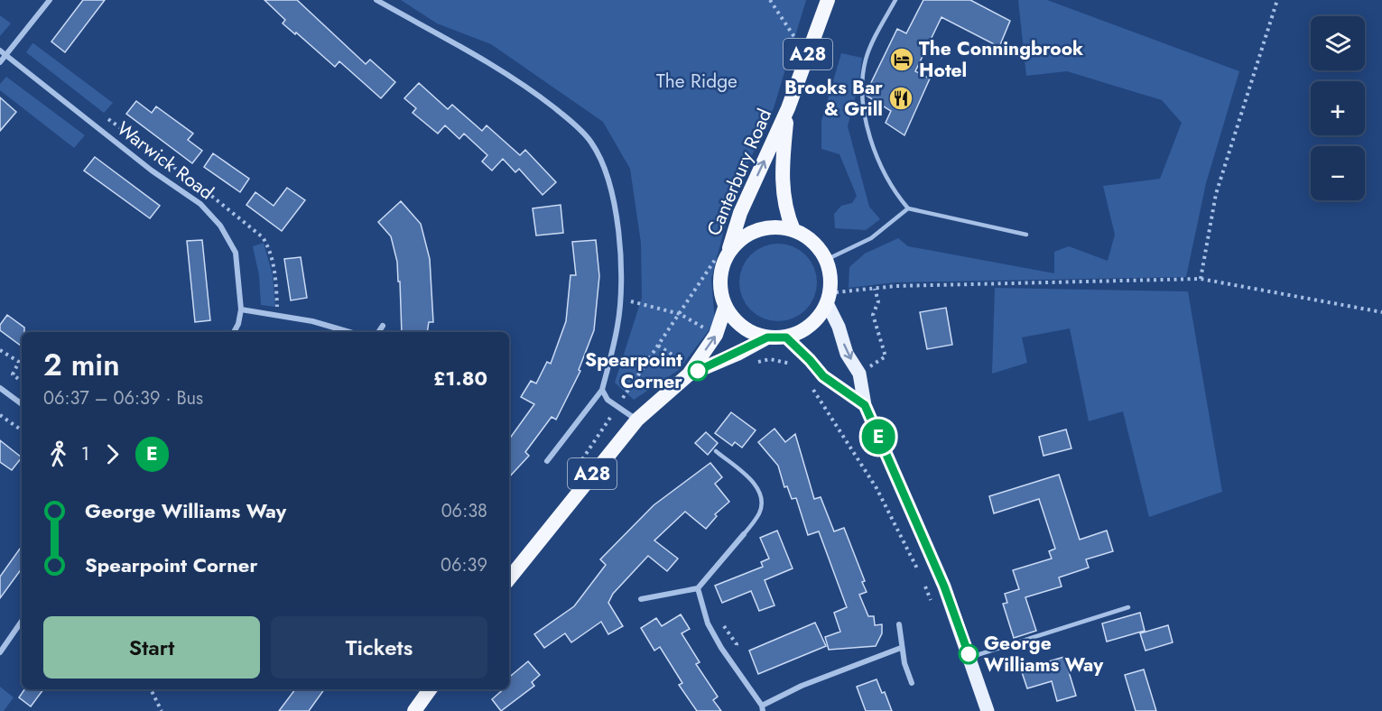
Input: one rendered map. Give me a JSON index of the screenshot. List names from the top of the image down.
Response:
{
  "streets": {
    "highway": ["A28", "Canterbury Road"],
    "street": ["Warwick Road"]
  },
  "crossings": [
    ["A28", "Canterbury Road"]
  ],
  "one_way": ["Canterbury Road"],
  "parks": ["The Ridge"],
  "places": {
    "hotel": ["The Conningbrook Hotel"],
    "restaurant": ["Brooks Bar & Grill"],
    "other": ["Spearpoint Corner", "George Williams Way"]
  },
  "lines": ["bus line E"],
  "page": {
    "on_map": "E",
    "map_buttons": ["+", "−"],
    "heading": ["2 min", "06:37 – 06:39 · Bus", "£1.80"],
    "legs": ["1", "E"],
    "list": [
      {
        "name": "George Williams Way",
        "value": "06:38"
      },
      {
        "name": "Spearpoint Corner",
        "value": "06:39"
      }
    ],
    "buttons": ["Start", "Tickets"]
  }
}
